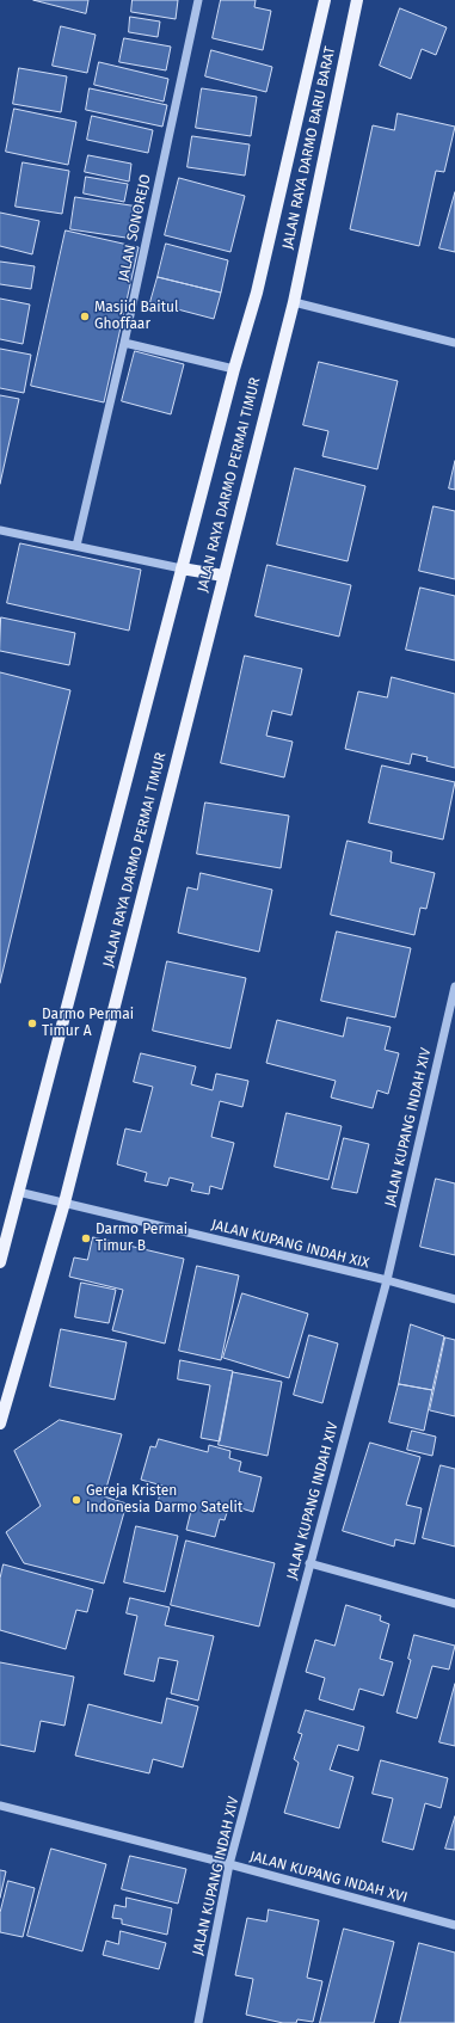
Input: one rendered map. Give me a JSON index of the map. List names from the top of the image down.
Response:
{
  "streets": {
    "main road": ["JALAN RAYA DARMO BARU BARAT", "JALAN RAYA DARMO PERMAI TIMUR"],
    "street": [
      "JALAN SONOREJO",
      "JALAN KUPANG INDAH XIV",
      "JALAN KUPANG INDAH XIX",
      "JALAN KUPANG INDAH XVI"
    ]
  },
  "crossings": [
    ["JALAN RAYA DARMO BARU BARAT", "JALAN RAYA DARMO PERMAI TIMUR"],
    ["JALAN RAYA DARMO PERMAI TIMUR", "JALAN KUPANG INDAH XIX"],
    ["JALAN KUPANG INDAH XIV", "JALAN KUPANG INDAH XIX"],
    ["JALAN KUPANG INDAH XIV", "JALAN KUPANG INDAH XVI"]
  ],
  "places": [
    "Masjid Baitul Ghoffaar",
    "Darmo Permai Timur A",
    "Darmo Permai Timur B",
    "Gereja Kristen Indonesia Darmo Satelit"
  ]
}
